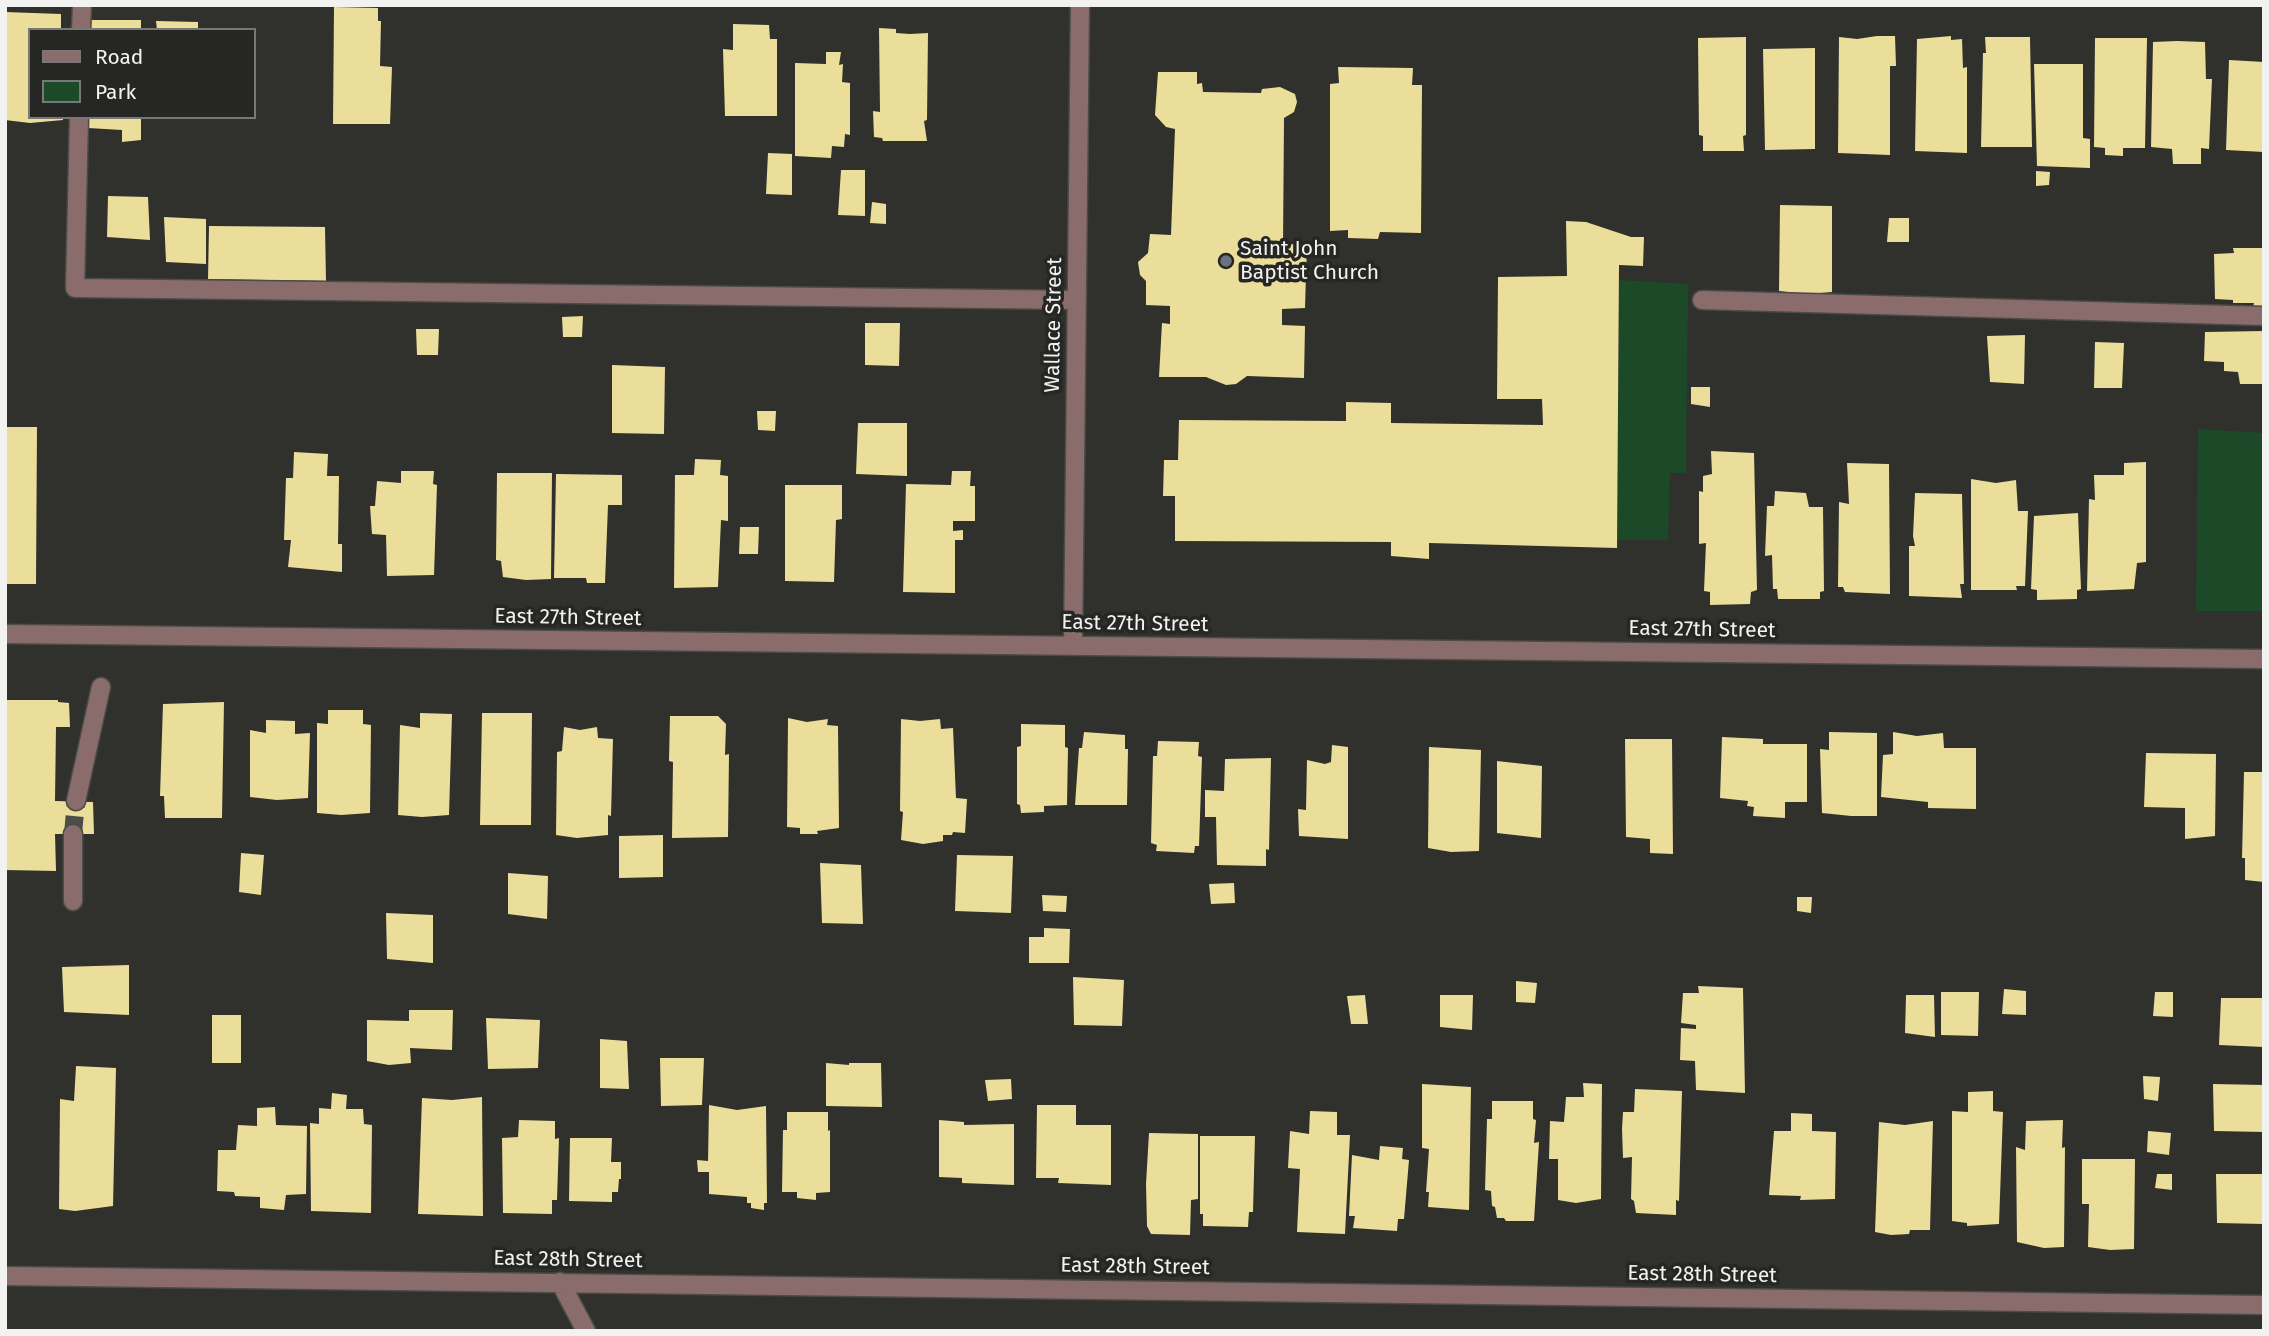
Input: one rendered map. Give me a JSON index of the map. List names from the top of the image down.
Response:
{
  "streets": {
    "street": ["Wallace Street", "East 27th Street", "East 28th Street"]
  },
  "crossings": [
    ["Wallace Street", "East 27th Street"]
  ],
  "places": ["Saint John Baptist Church"],
  "legend": ["Road", "Park"]
}
